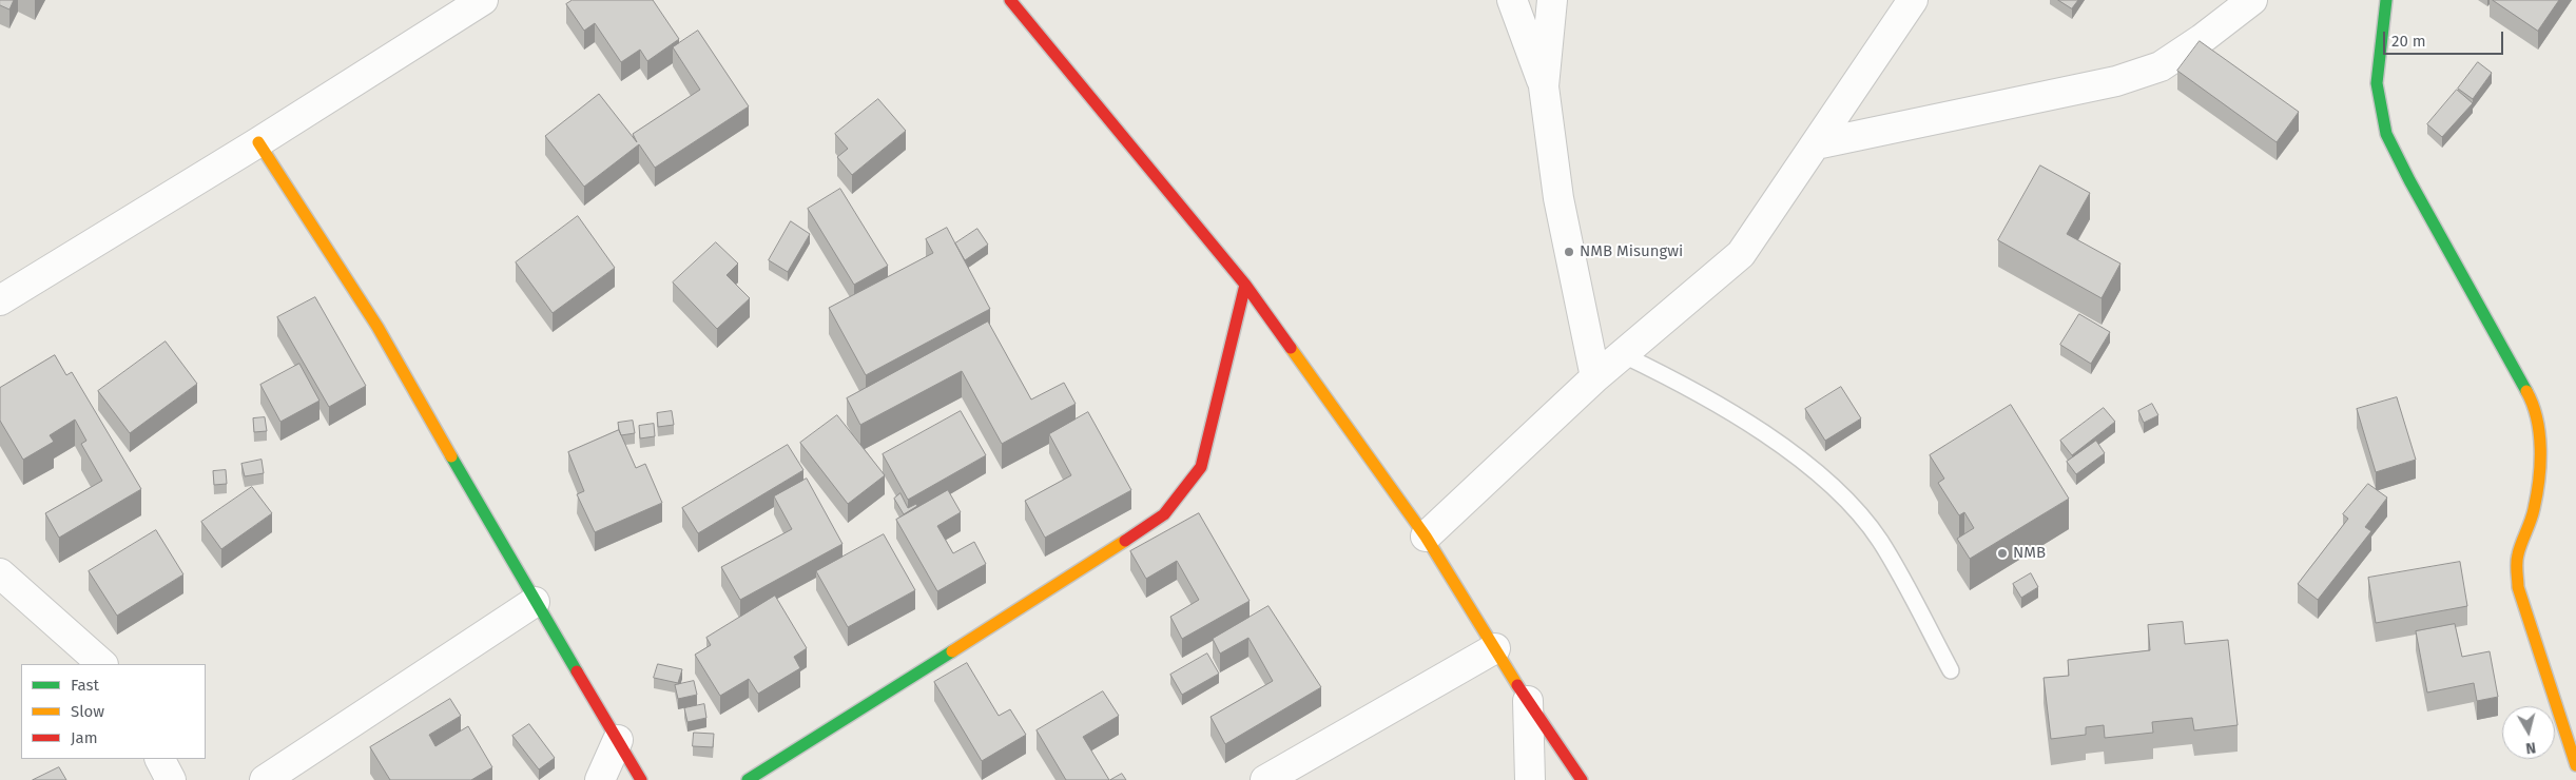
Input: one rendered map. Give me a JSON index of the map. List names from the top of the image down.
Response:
{
  "places": ["NMB Misungwi", "NMB"],
  "legend": ["Fast", "Slow", "Jam"],
  "scale_bar": "20 m",
  "north": "bottom"
}
